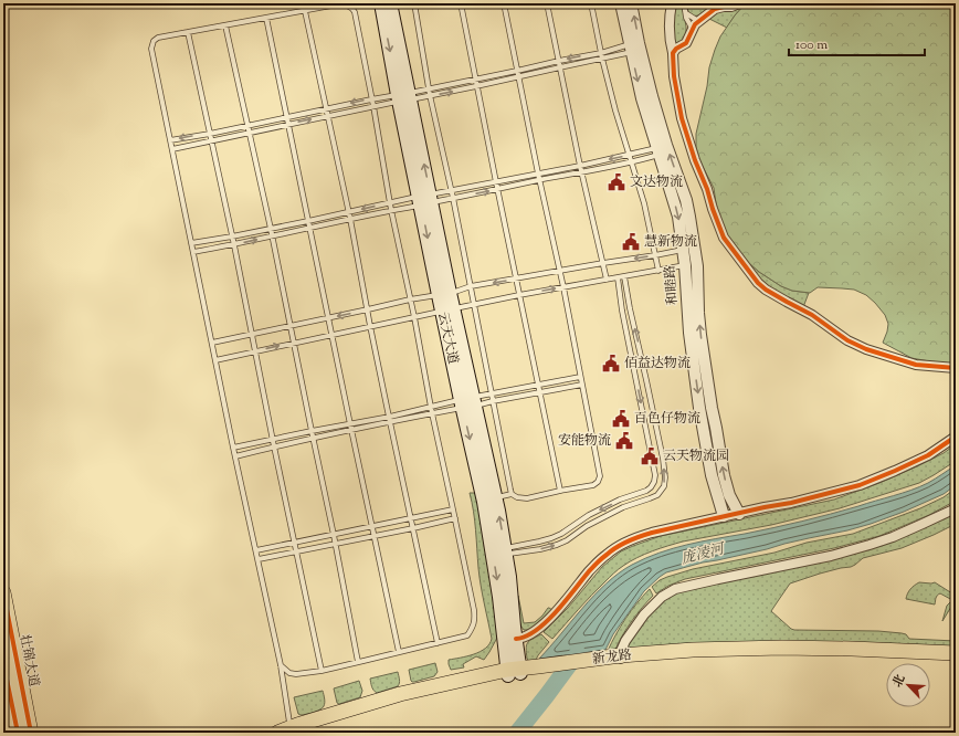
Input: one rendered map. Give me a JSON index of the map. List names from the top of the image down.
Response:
{
  "streets": {
    "main road": ["云天大道", "新龙路", "壮锦大道"],
    "street": ["和睦路"]
  },
  "crossings": [
    ["云天大道", "新龙路"]
  ],
  "water": ["庞凌河"],
  "places": {
    "public building": [
      "文达物流",
      "慧新物流",
      "佰益达物流",
      "百色仔物流",
      "安能物流",
      "云天物流园"
    ]
  },
  "scale_bar": "100 m",
  "north": "top left"
}
